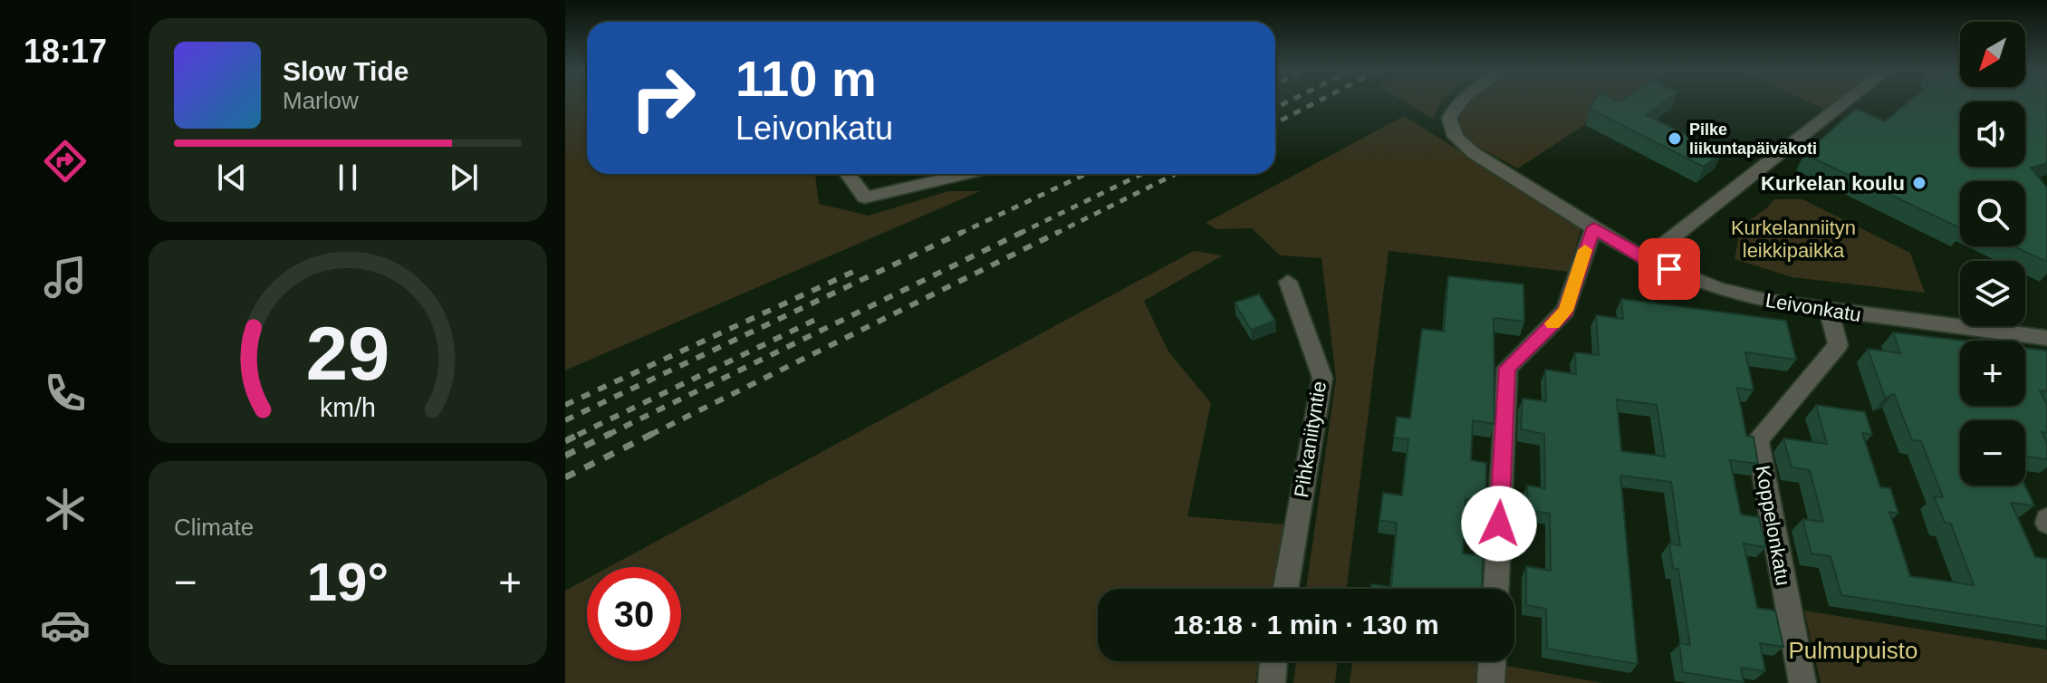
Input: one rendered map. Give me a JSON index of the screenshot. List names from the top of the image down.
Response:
{
  "streets": {
    "street": ["Leivonkatu", "Pihkaniityntie", "Koppelonkatu"]
  },
  "crossings": [
    ["Leivonkatu", "Koppelonkatu"]
  ],
  "parks": ["Kurkelanniityn leikkipaikka", "Pulmupuisto"],
  "places": ["Pilke liikuntapäiväkoti", "Kurkelan koulu"],
  "north": "bottom left",
  "page": {
    "tabs": "18:17",
    "map_buttons": ["+", "−"],
    "turn": ["110 m", "Leivonkatu"],
    "song": ["Slow Tide", "Marlow"],
    "tile": "Climate",
    "heat": ["−", "19°", "+"],
    "limit": "30",
    "trip": "18:18 · 1 min · 130 m",
    "gauge": ["29", "km/h"]
  }
}
